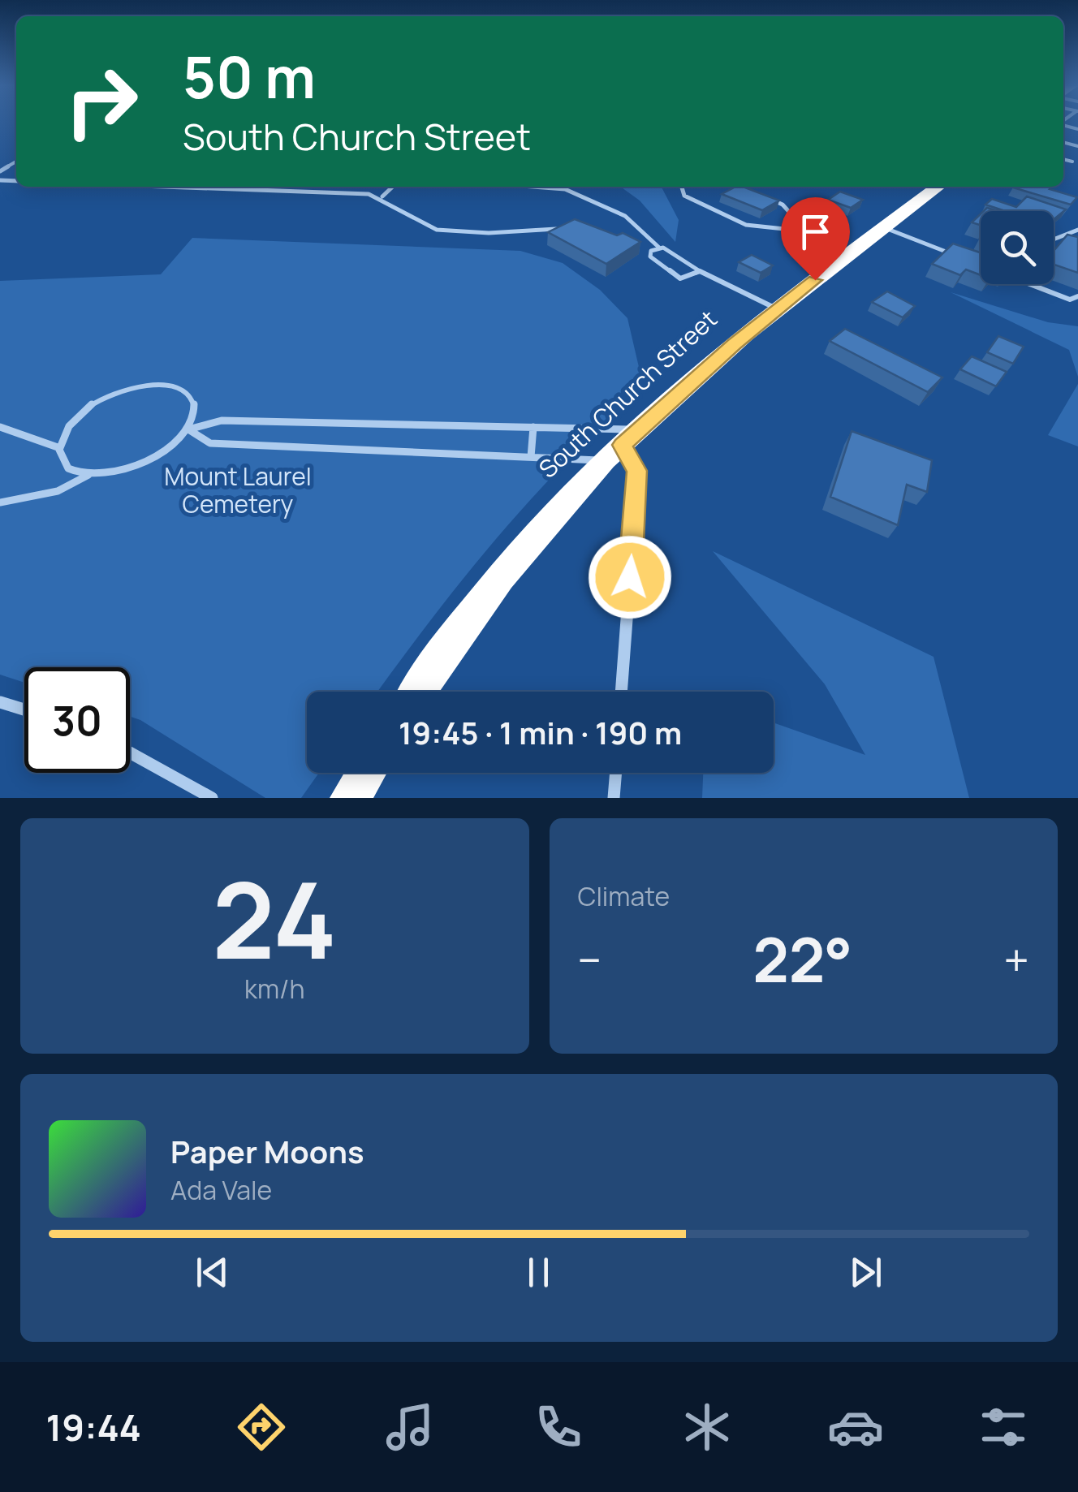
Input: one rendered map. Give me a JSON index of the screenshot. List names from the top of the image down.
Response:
{
  "streets": {
    "highway": ["South Church Street"]
  },
  "parks": ["Mount Laurel Cemetery"],
  "page": {
    "turn": ["50 m", "South Church Street"],
    "limit": "30",
    "trip": "19:45 · 1 min · 190 m",
    "tile": [
      ["24", "km/h"],
      "Climate"
    ],
    "heat": ["−", "22°", "+"],
    "song": ["Paper Moons", "Ada Vale"],
    "tabs": "19:44"
  }
}
